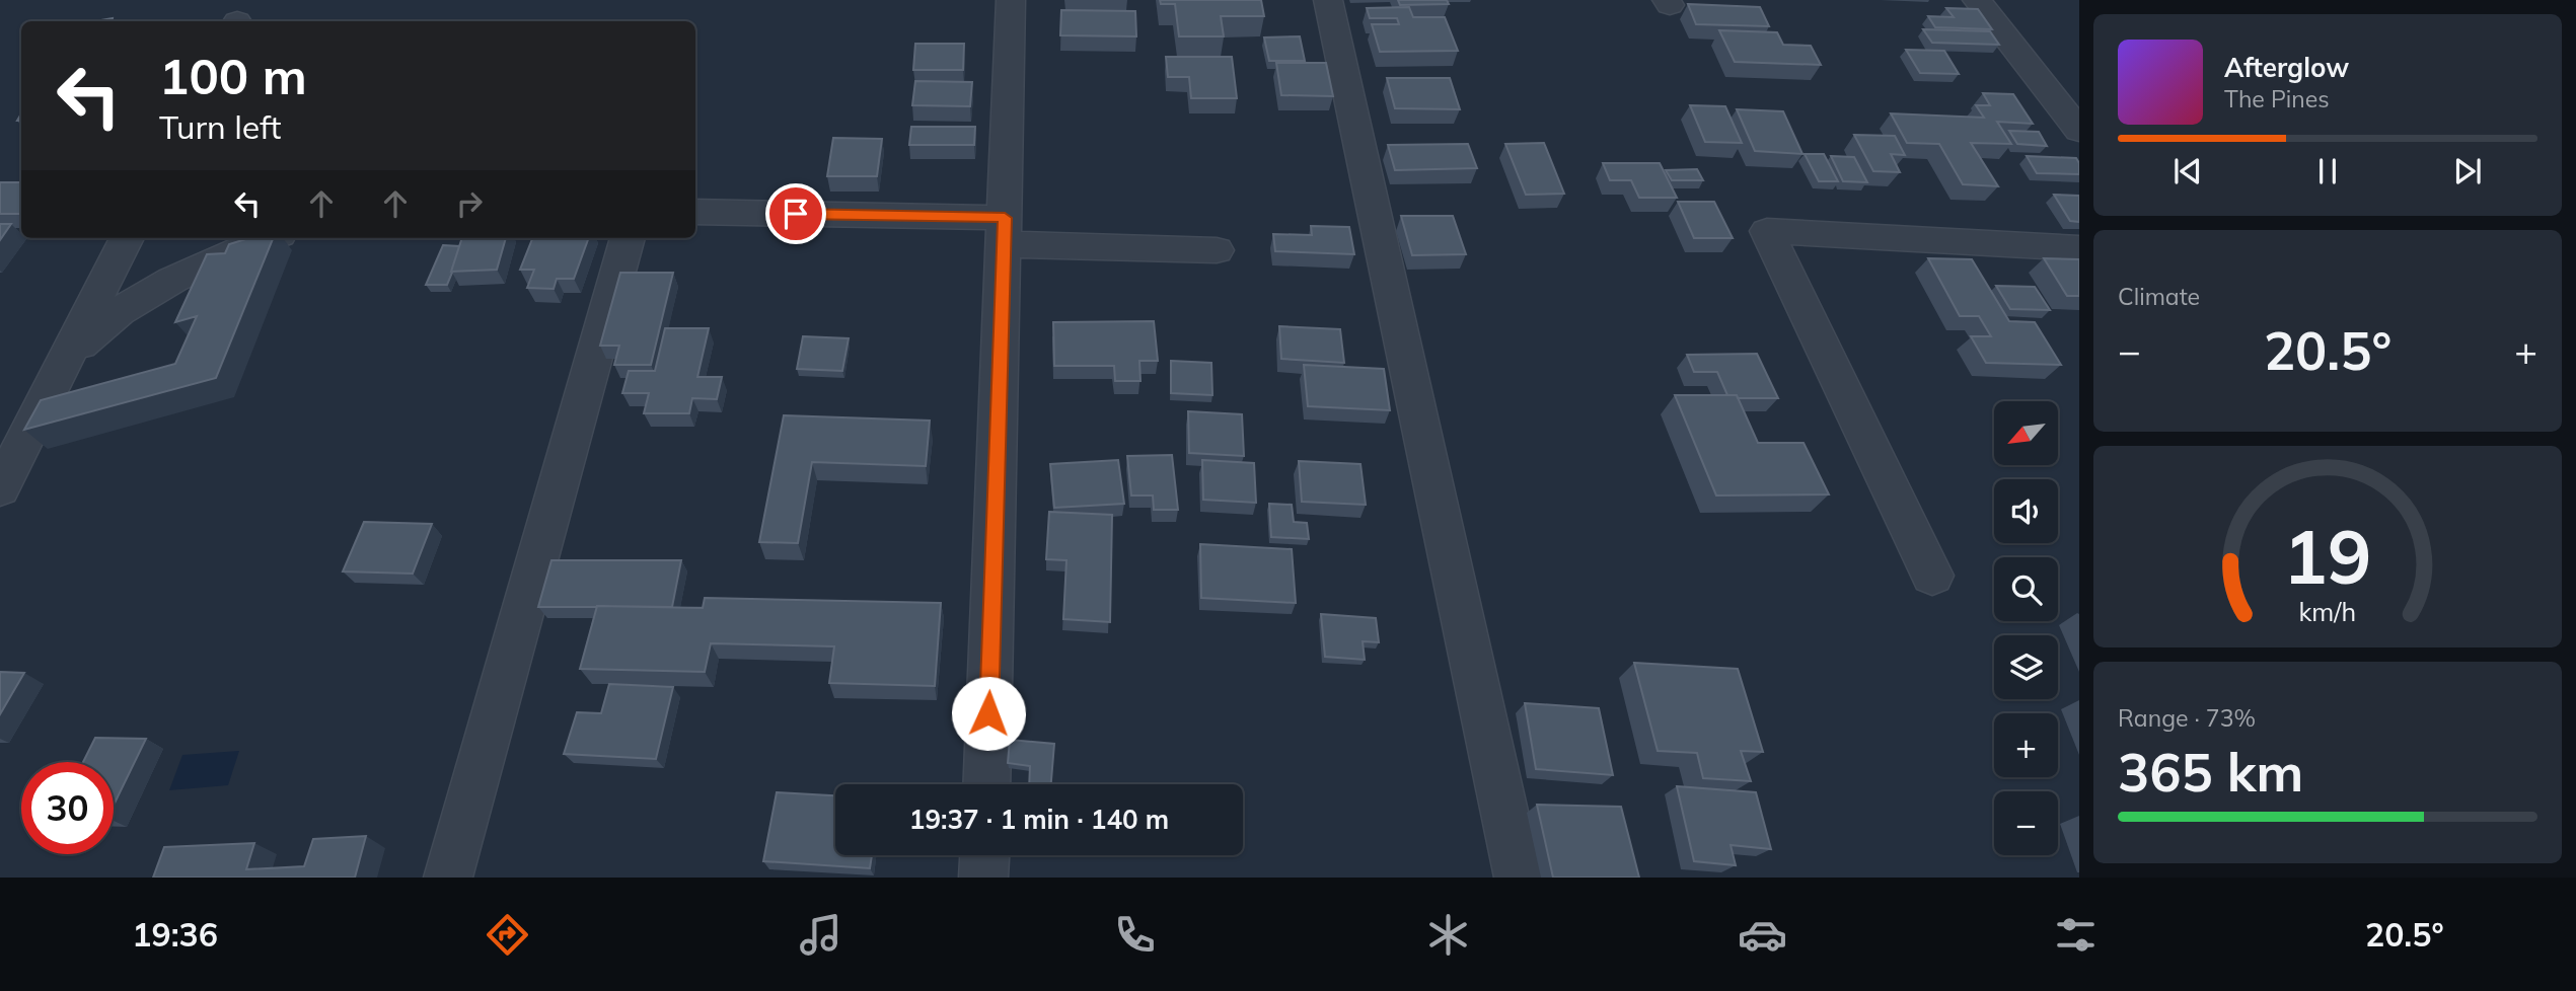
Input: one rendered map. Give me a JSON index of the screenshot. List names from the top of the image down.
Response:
{
  "north": "bottom left",
  "page": {
    "turn": ["100 m", "Turn left"],
    "song": ["Afterglow", "The Pines"],
    "tile": [
      "Climate",
      ["Range · 73%", "365 km"]
    ],
    "heat": ["−", "20.5°", "+"],
    "map_buttons": ["+", "−"],
    "limit": "30",
    "trip": "19:37 · 1 min · 140 m",
    "tabs": ["19:36", "20.5°"],
    "gauge": ["19", "km/h"]
  }
}
